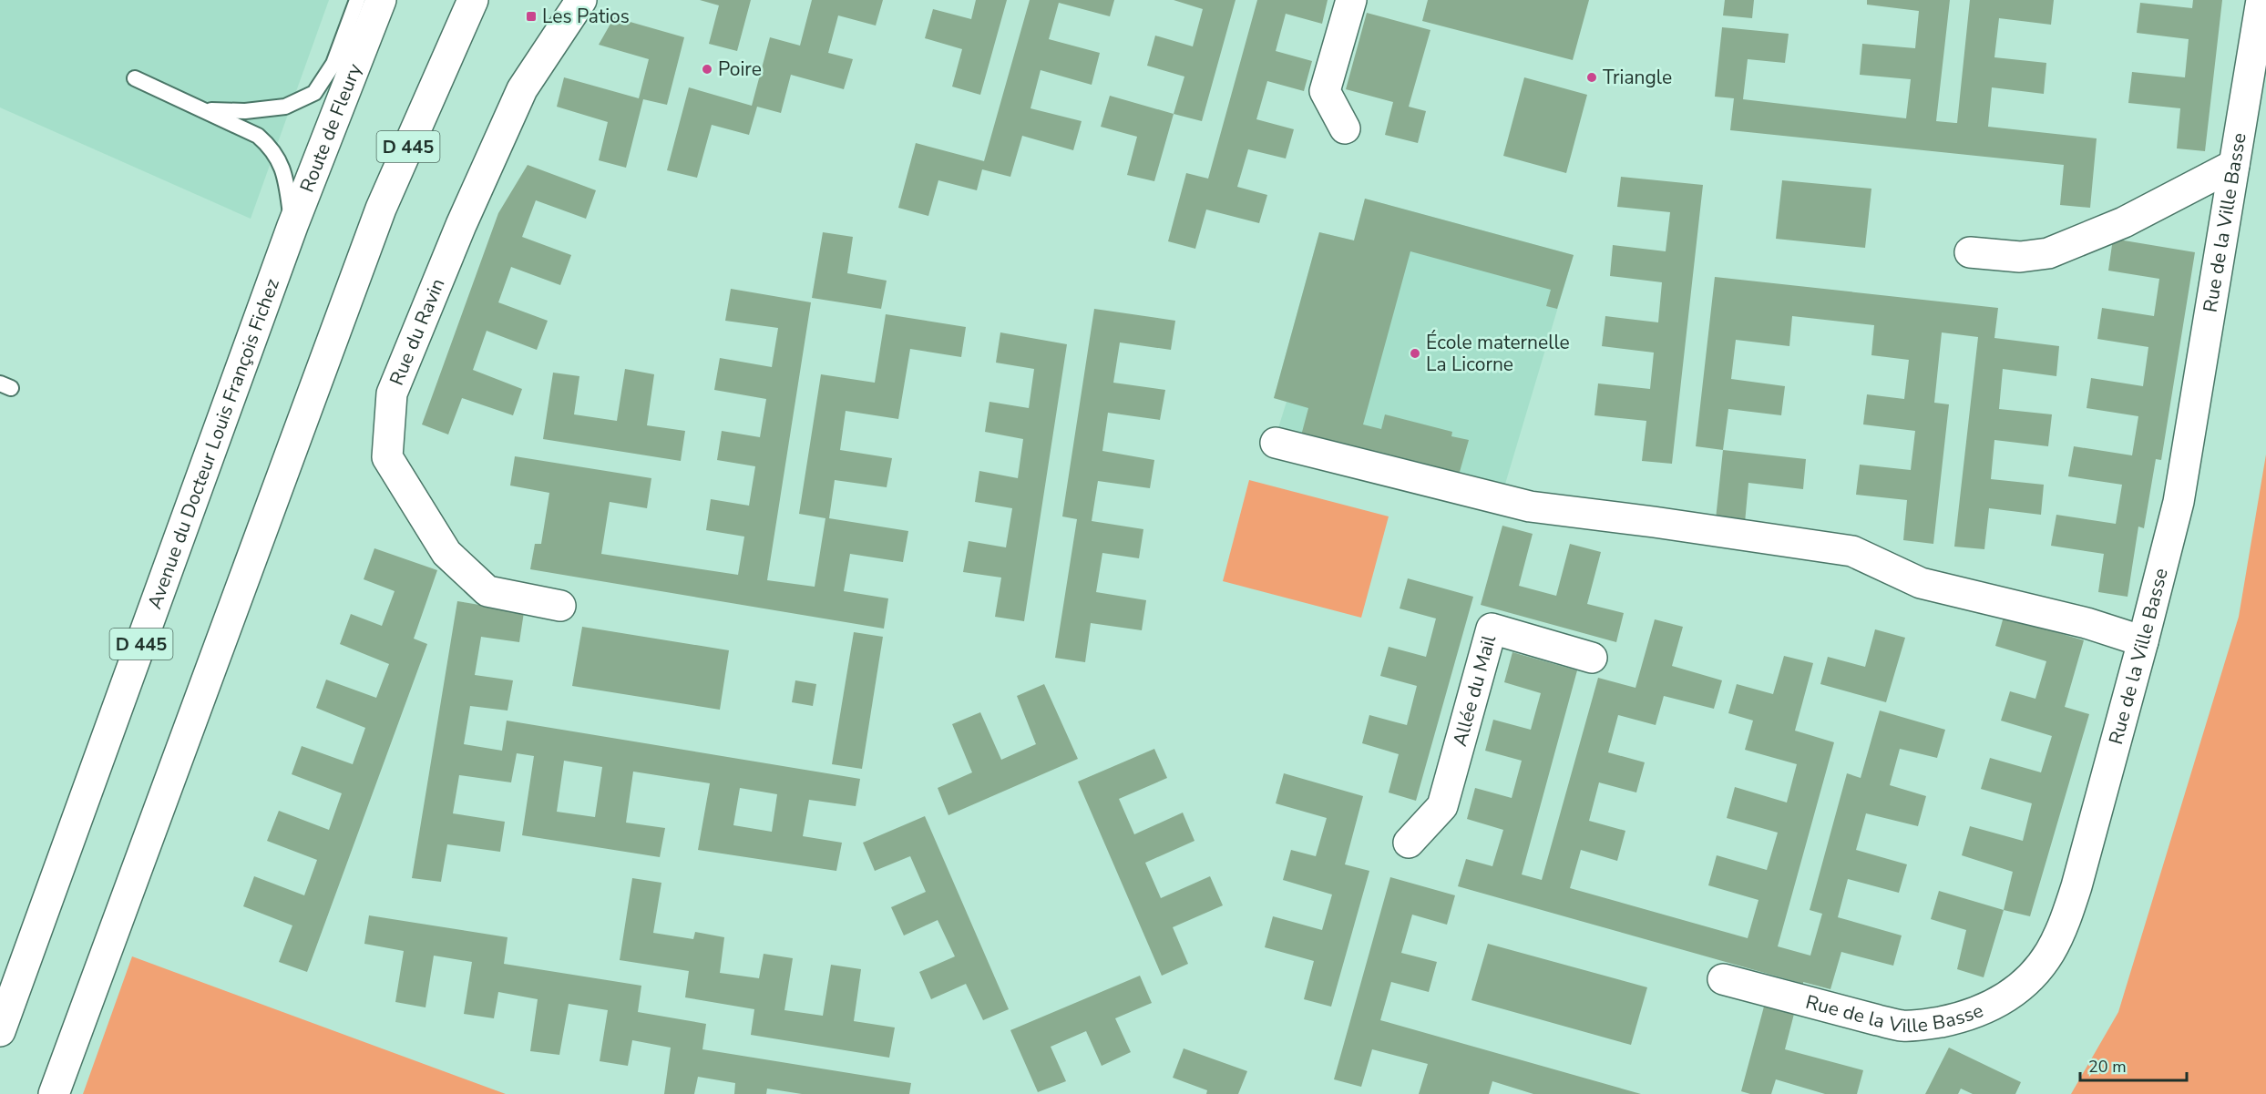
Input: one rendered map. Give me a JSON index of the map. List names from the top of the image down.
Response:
{
  "streets": {
    "street": [
      "Route de Fleury",
      "D 445",
      "Rue de la Ville Basse",
      "Rue du Ravin",
      "Avenue du Docteur Louis François Fichez",
      "Allée du Mail"
    ]
  },
  "crossings": [
    ["Route de Fleury", "Avenue du Docteur Louis François Fichez"]
  ],
  "places": {
    "transit": ["Les Patios"],
    "other": ["Poire", "Triangle", "École maternelle La Licorne"]
  },
  "scale_bar": "20 m"
}
